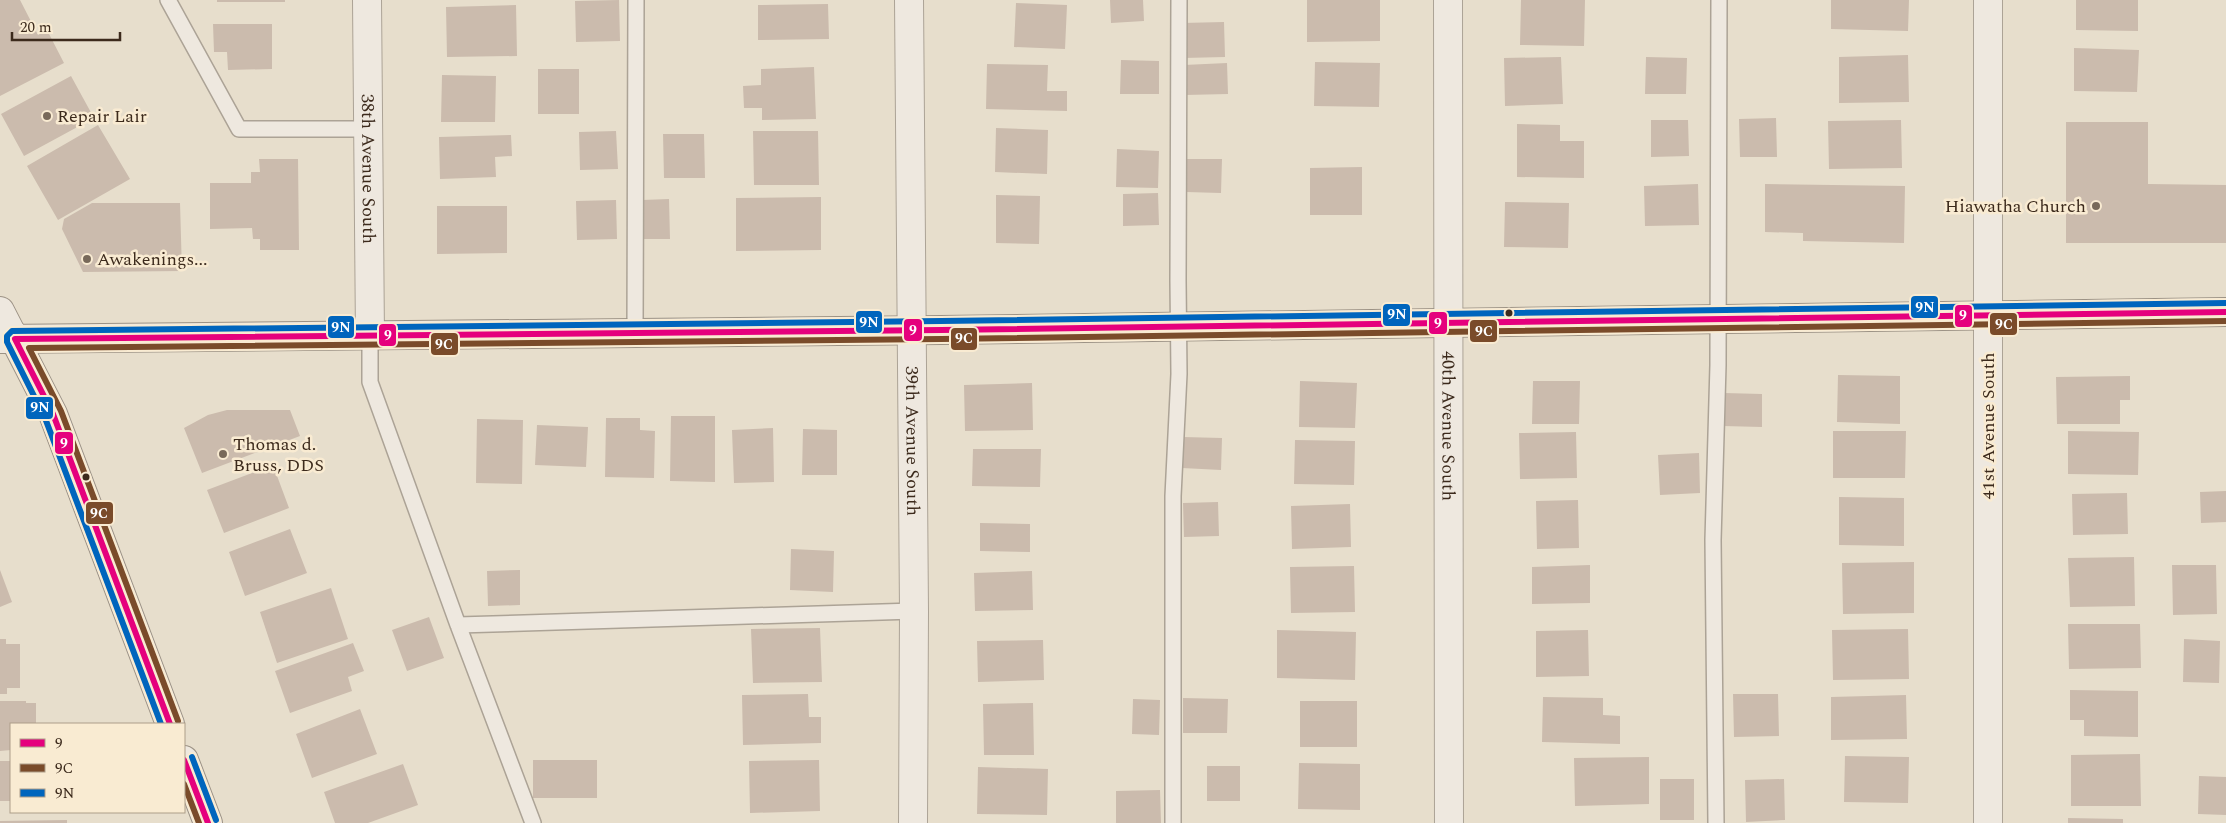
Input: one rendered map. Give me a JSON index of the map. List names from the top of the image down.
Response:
{
  "streets": {
    "street": [
      "38th Avenue South",
      "40th Avenue South",
      "41st Avenue South",
      "39th Avenue South"
    ]
  },
  "places": [
    "Repair Lair",
    "Hiawatha Church",
    "Awakenings...",
    "Thomas d. Bruss, DDS"
  ],
  "lines": ["transit line 9N", "transit line 9", "transit line 9C"],
  "legend": ["9", "9C", "9N"],
  "scale_bar": "20 m"
}
